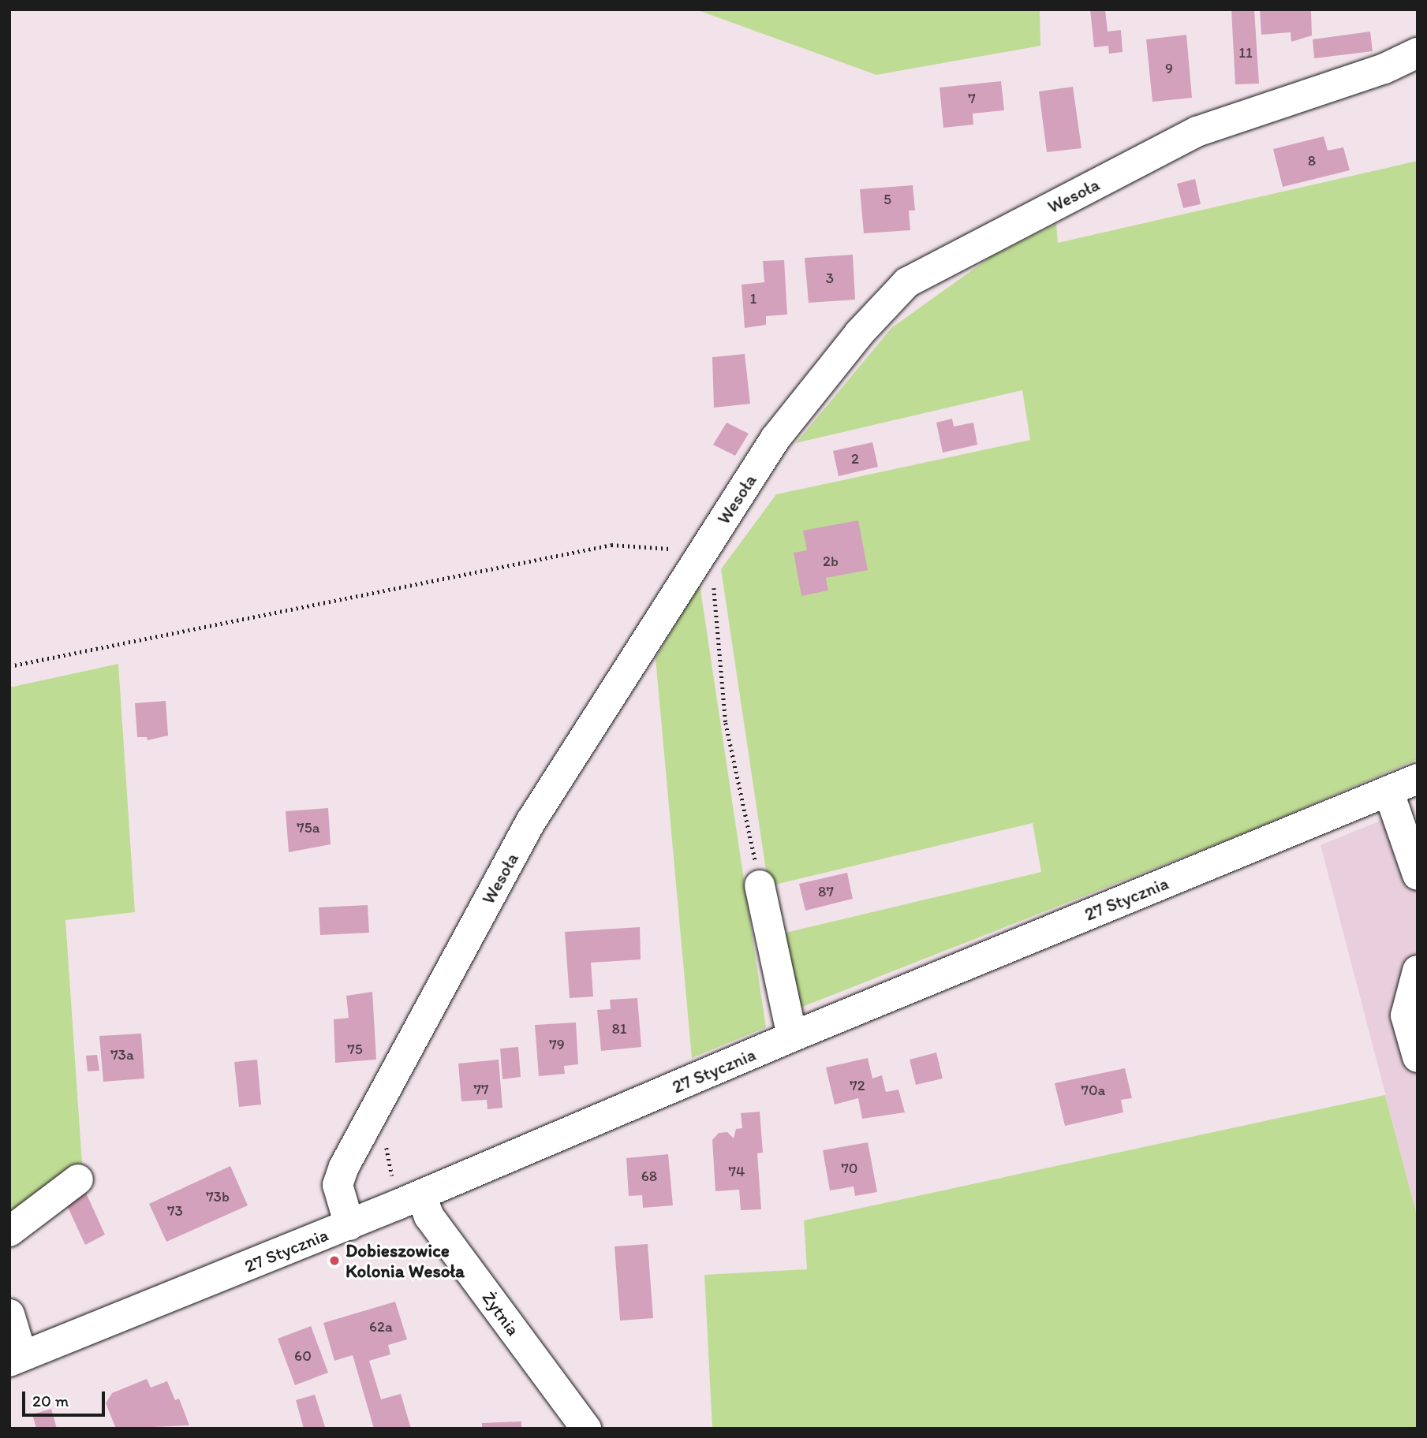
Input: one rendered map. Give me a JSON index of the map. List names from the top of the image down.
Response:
{
  "streets": {
    "street": ["Wesoła", "27 Stycznia", "Żytnia"]
  },
  "crossings": [
    ["Wesoła", "27 Stycznia"],
    ["27 Stycznia", "Żytnia"]
  ],
  "places": ["Dobieszowice Kolonia Wesoła"],
  "house_numbers": [
    "11",
    "9",
    "7",
    "8",
    "5",
    "3",
    "1",
    "2",
    "2b",
    "75a",
    "87",
    "81",
    "79",
    "75",
    "73a",
    "72",
    "77",
    "70a",
    "70",
    "74",
    "68",
    "73b",
    "73",
    "62a",
    "60"
  ],
  "scale_bar": "20 m"
}
